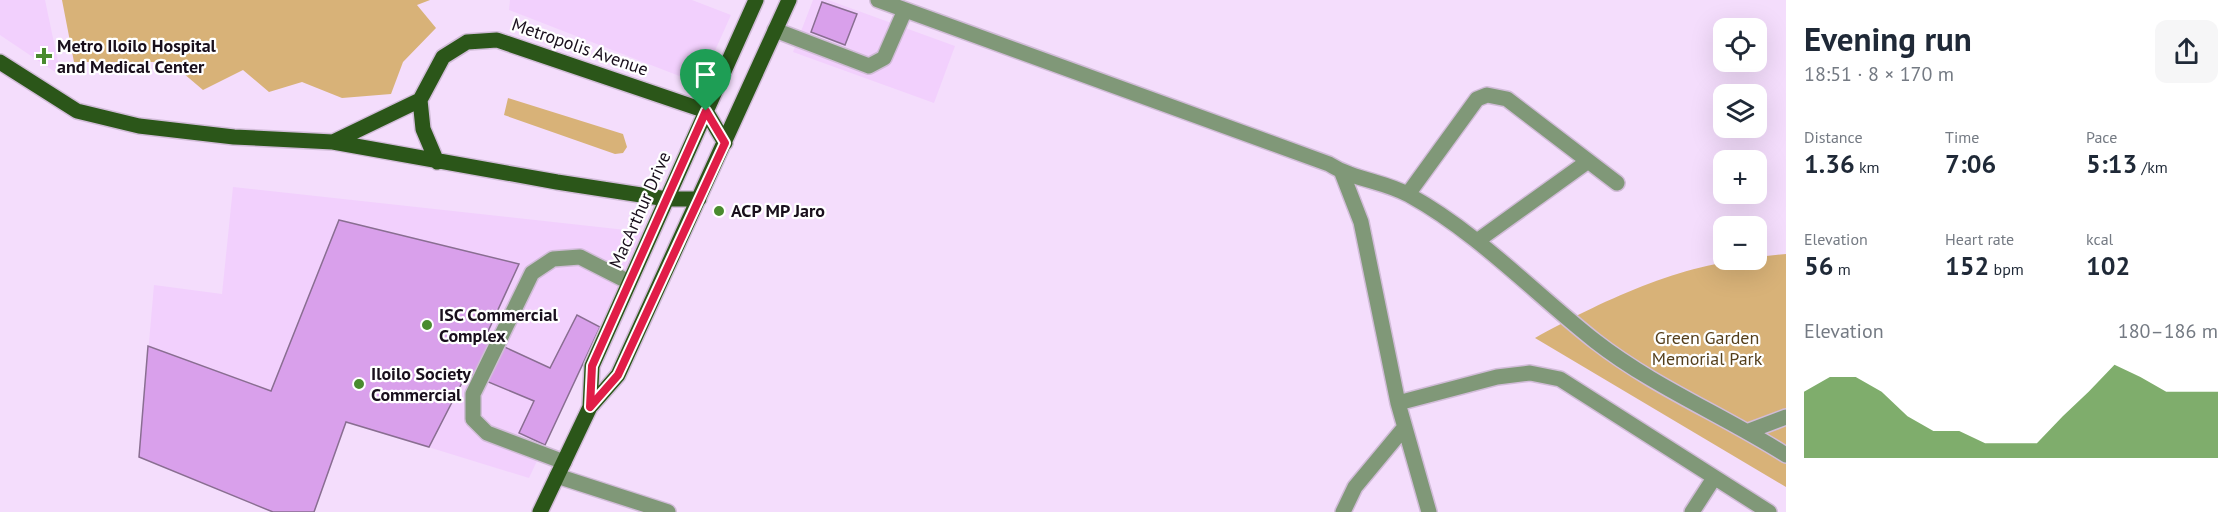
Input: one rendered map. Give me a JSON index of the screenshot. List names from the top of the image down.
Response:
{
  "streets": {
    "main road": ["Metropolis Avenue", "MacArthur Drive"]
  },
  "crossings": [
    ["Metropolis Avenue", "MacArthur Drive"]
  ],
  "parks": ["Green Garden Memorial Park"],
  "places": {
    "health": ["Metro Iloilo Hospital and Medical Center"],
    "other": ["ACP MP Jaro", "ISC Commercial Complex", "Iloilo Society Commercial"]
  },
  "page": {
    "heading": ["Evening run", "18:51 · 8 × 170 m"],
    "map_buttons": ["+", "−"],
    "stats": [
      ["Distance", "1.36 km"],
      ["Time", "7:06"],
      ["Pace", "5:13 /km"],
      ["Elevation", "56 m"],
      ["Heart rate", "152 bpm"],
      ["kcal", "102"]
    ],
    "chart": ["Elevation", "180–186 m"]
  }
}
